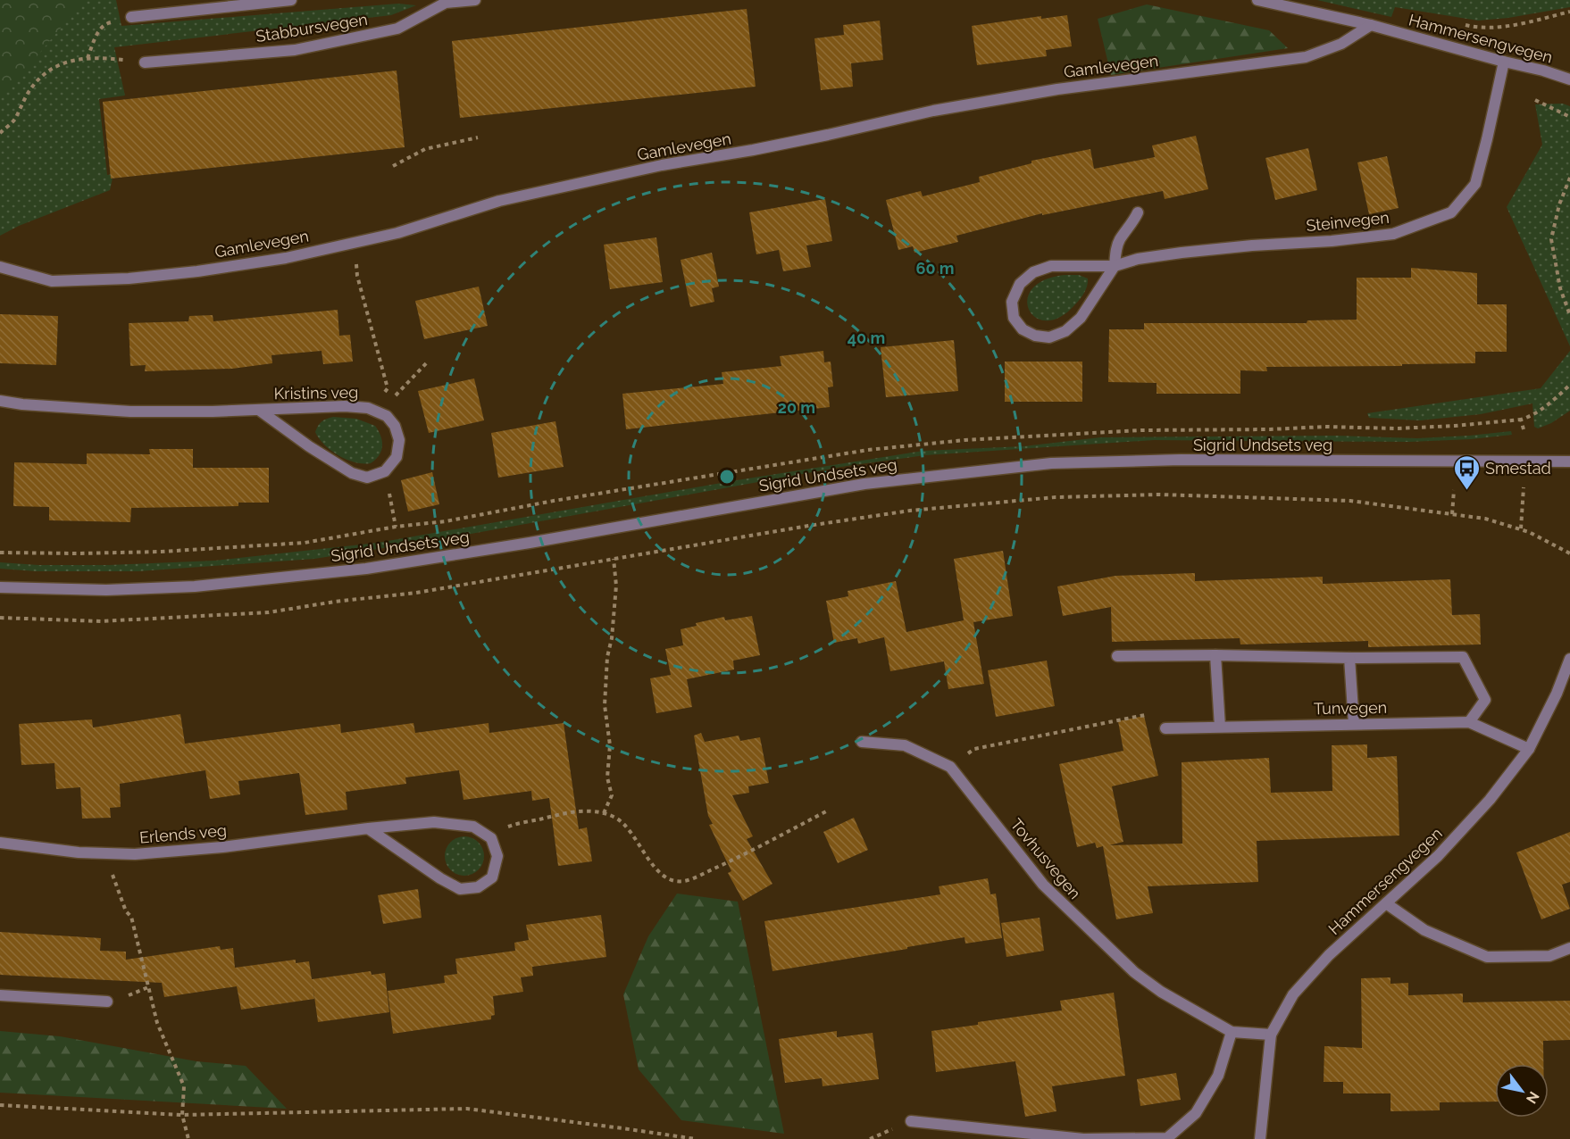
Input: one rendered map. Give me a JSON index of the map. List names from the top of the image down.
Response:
{
  "streets": {
    "street": [
      "Stabbursvegen",
      "Hammersengvegen",
      "Gamlevegen",
      "Steinvegen",
      "Kristins veg",
      "Sigrid Undsets veg",
      "Tunvegen",
      "Erlends veg",
      "Tovhusvegen"
    ]
  },
  "crossings": [
    ["Hammersengvegen", "Gamlevegen"],
    ["Hammersengvegen", "Steinvegen"],
    ["Hammersengvegen", "Tunvegen"],
    ["Hammersengvegen", "Tovhusvegen"]
  ],
  "places": {
    "bus stop": ["Smestad"]
  },
  "north": "bottom right",
  "rings": ["60 m", "40 m", "20 m"]
}
